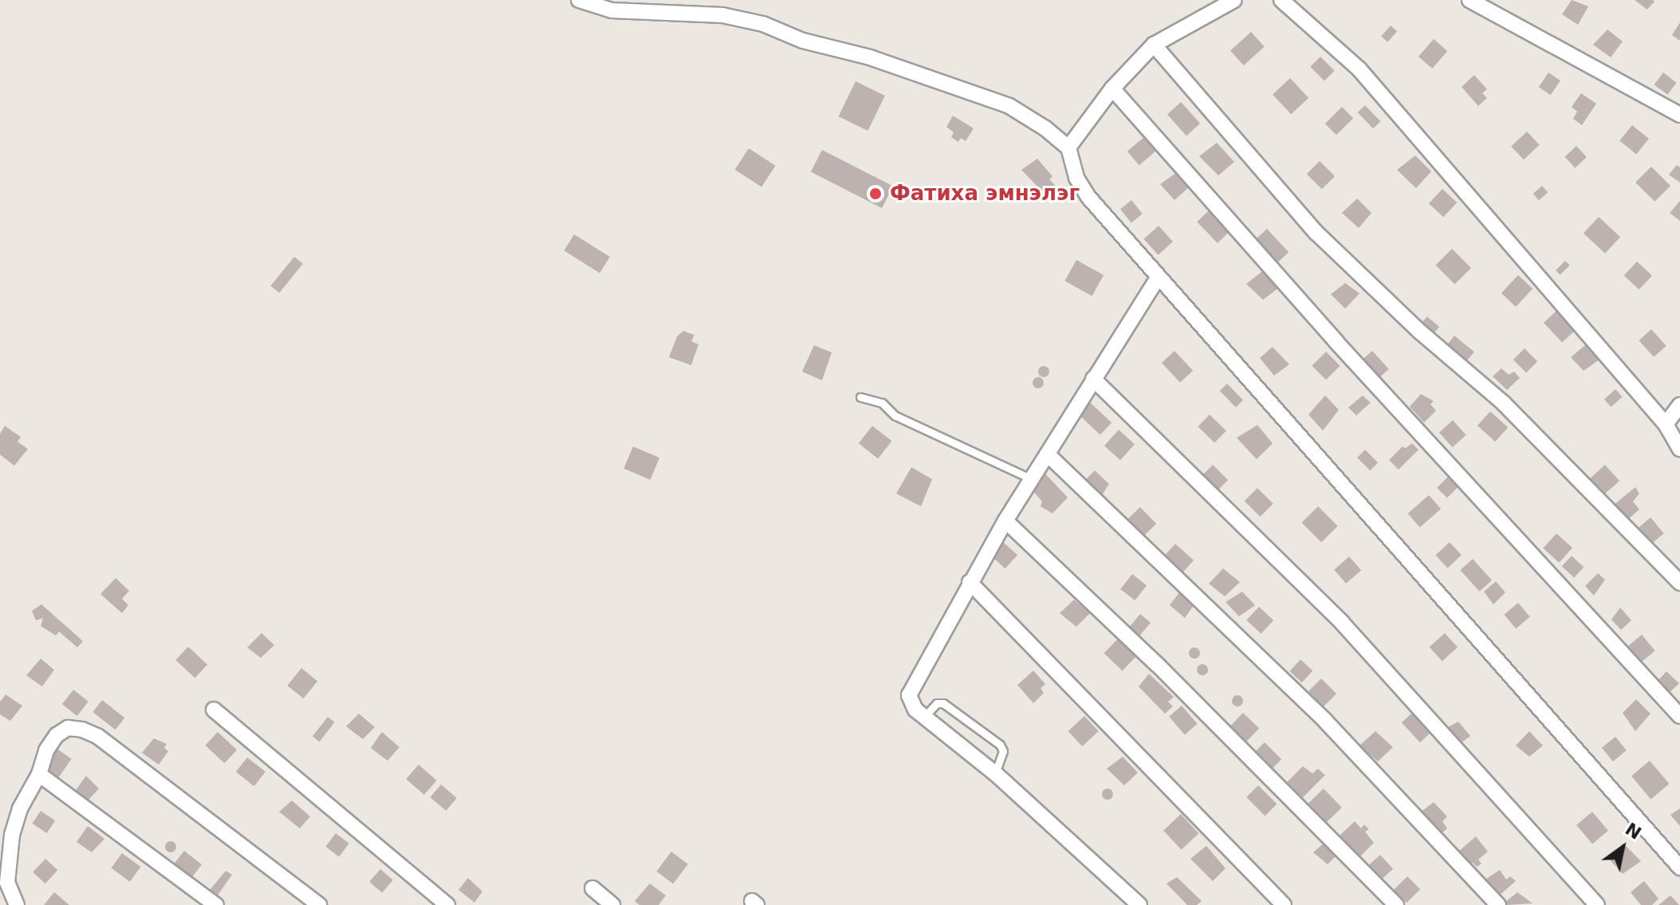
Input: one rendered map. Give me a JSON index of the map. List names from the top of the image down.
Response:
{
  "places": ["Фатиха эмнэлэг"],
  "north": "top right"
}
